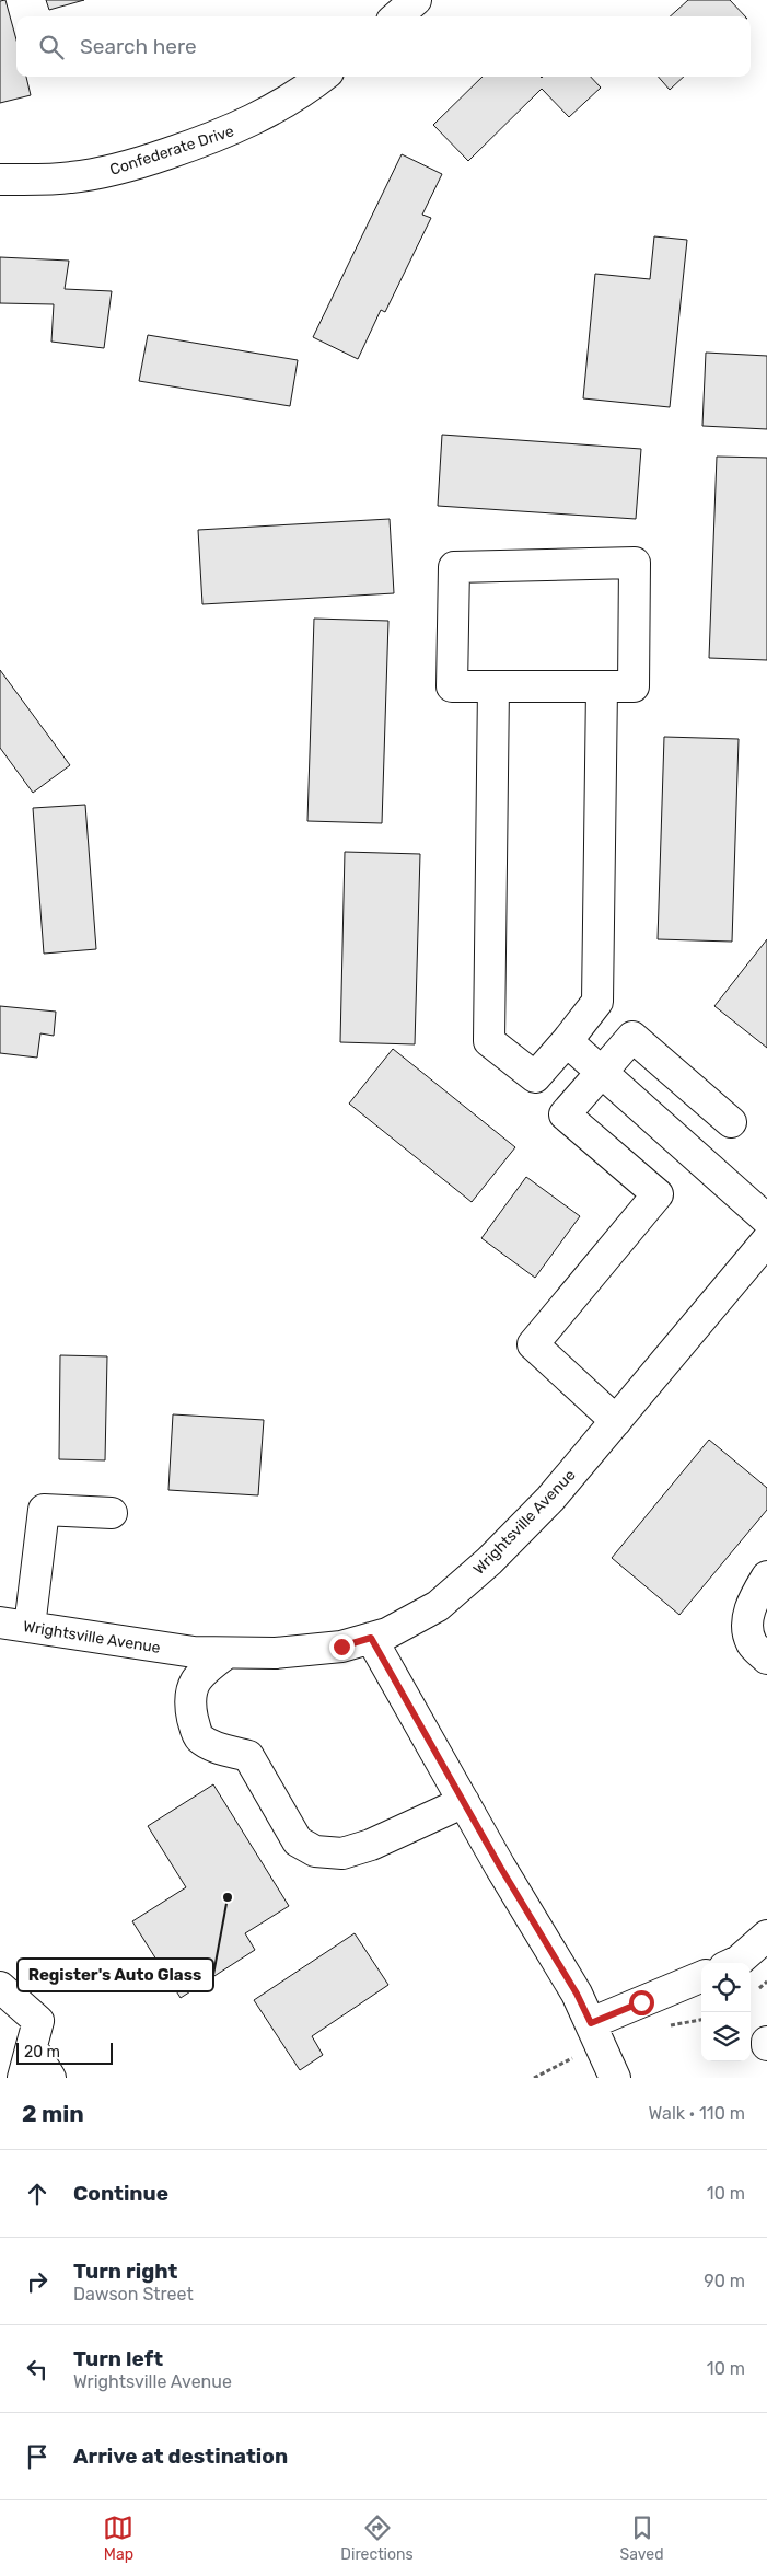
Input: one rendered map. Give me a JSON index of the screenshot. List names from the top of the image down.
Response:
{
  "streets": {
    "street": ["Confederate Drive", "Wrightsville Avenue"]
  },
  "places": ["Register's Auto Glass"],
  "scale_bar": "20 m",
  "page": {
    "search": "Search here",
    "scale": "20 m",
    "heading": ["2 min", "Walk · 110 m"],
    "list": [
      ["Continue", "10 m"],
      ["Turn right", "Dawson Street", "90 m"],
      ["Turn left", "Wrightsville Avenue", "10 m"],
      "Arrive at destination"
    ],
    "nav": ["Map", "Directions", "Saved"]
  }
}
